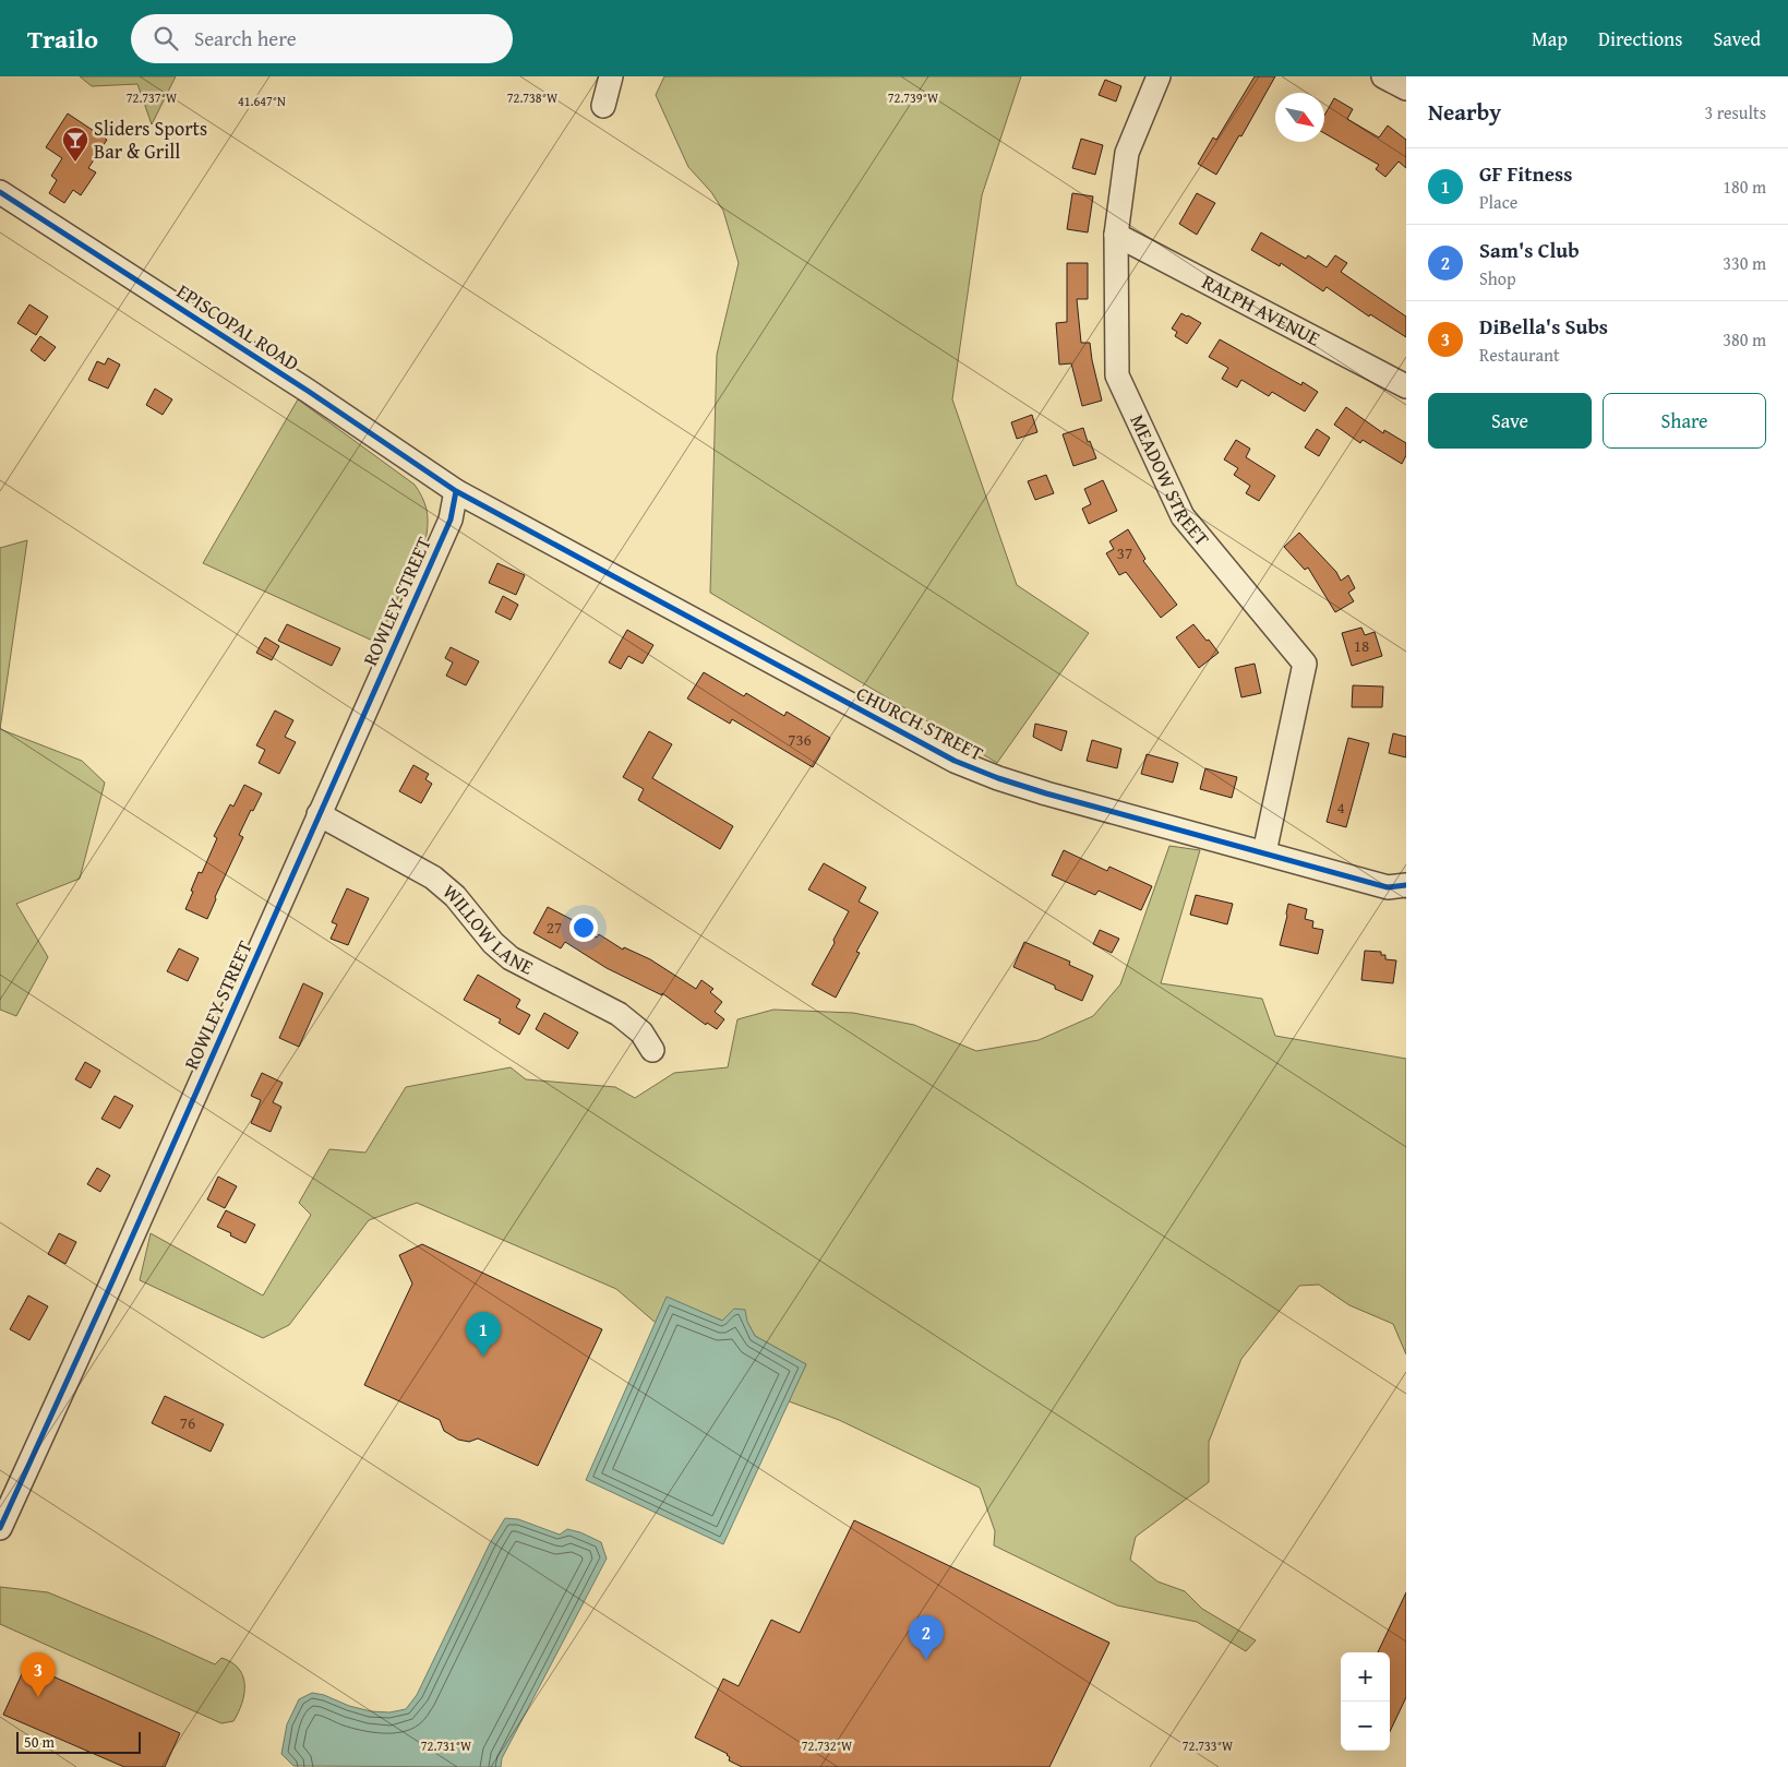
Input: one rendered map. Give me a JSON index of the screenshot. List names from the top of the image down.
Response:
{
  "streets": {
    "street": [
      "RALPH AVENUE",
      "EPISCOPAL ROAD",
      "MEADOW STREET",
      "ROWLEY STREET",
      "CHURCH STREET",
      "WILLOW LANE"
    ]
  },
  "crossings": [
    ["RALPH AVENUE", "MEADOW STREET"],
    ["EPISCOPAL ROAD", "ROWLEY STREET"],
    ["EPISCOPAL ROAD", "CHURCH STREET"],
    ["MEADOW STREET", "CHURCH STREET"],
    ["ROWLEY STREET", "CHURCH STREET"],
    ["ROWLEY STREET", "WILLOW LANE"]
  ],
  "places": {
    "bar": ["Sliders Sports Bar & Grill"]
  },
  "house_numbers": [
    "37",
    "18",
    "736",
    "4",
    "27",
    "76"
  ],
  "scale_bar": "50 m",
  "north": "bottom right",
  "page": {
    "header": "Trailo",
    "search": "Search here",
    "nav": ["Map", "Directions", "Saved"],
    "heading": ["Nearby", "3 results"],
    "list": [
      {
        "mark": "1",
        "name": "GF Fitness",
        "note": "Place",
        "value": "180 m"
      },
      {
        "mark": "2",
        "name": "Sam's Club",
        "note": "Shop",
        "value": "330 m"
      },
      {
        "mark": "3",
        "name": "DiBella's Subs",
        "note": "Restaurant",
        "value": "380 m"
      }
    ],
    "buttons": ["Save", "Share"],
    "pins": ["1", "2", "3"],
    "map_buttons": ["+", "−"],
    "scale": "50 m"
  },
  "coordinates": [
    "72.737°W",
    "72.738°W",
    "72.739°W",
    "41.647°N",
    "72.731°W",
    "72.732°W",
    "72.733°W"
  ]
}
